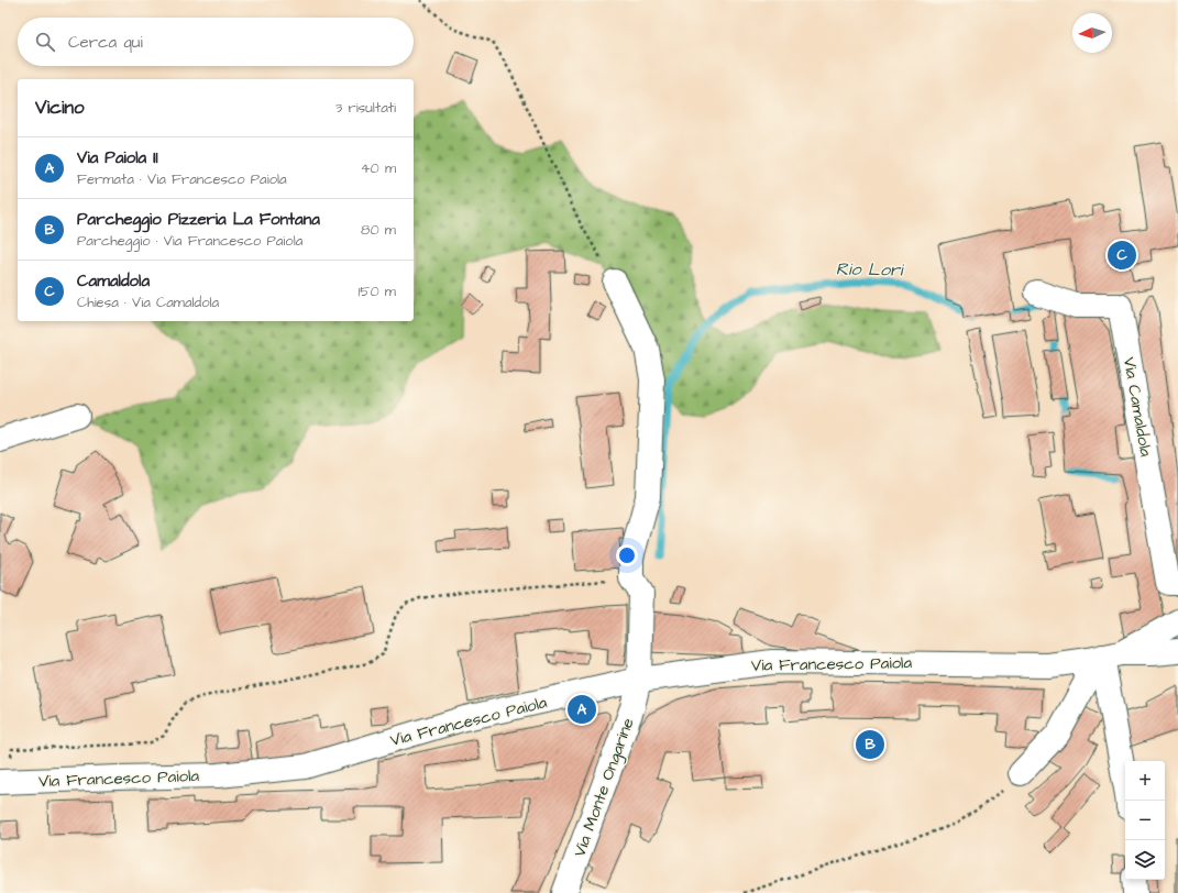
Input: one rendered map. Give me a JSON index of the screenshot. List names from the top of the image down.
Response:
{
  "streets": {
    "street": ["Via Camaldola", "Via Francesco Paiola", "Via Monte Ongarine"]
  },
  "crossings": [
    ["Via Francesco Paiola", "Via Monte Ongarine"]
  ],
  "water": ["Rio Lori"],
  "north": "left",
  "page": {
    "search": "Cerca qui",
    "heading": ["Vicino", "3 risultati"],
    "list": [
      {
        "mark": "A",
        "name": "Via Paiola II",
        "note": "Fermata · Via Francesco Paiola",
        "value": "40 m"
      },
      {
        "mark": "B",
        "name": "Parcheggio Pizzeria La Fontana",
        "note": "Parcheggio · Via Francesco Paiola",
        "value": "80 m"
      },
      {
        "mark": "C",
        "name": "Camaldola",
        "note": "Chiesa · Via Camaldola",
        "value": "150 m"
      }
    ],
    "pins": ["C", "A", "B"],
    "map_buttons": ["+", "−"]
  }
}
